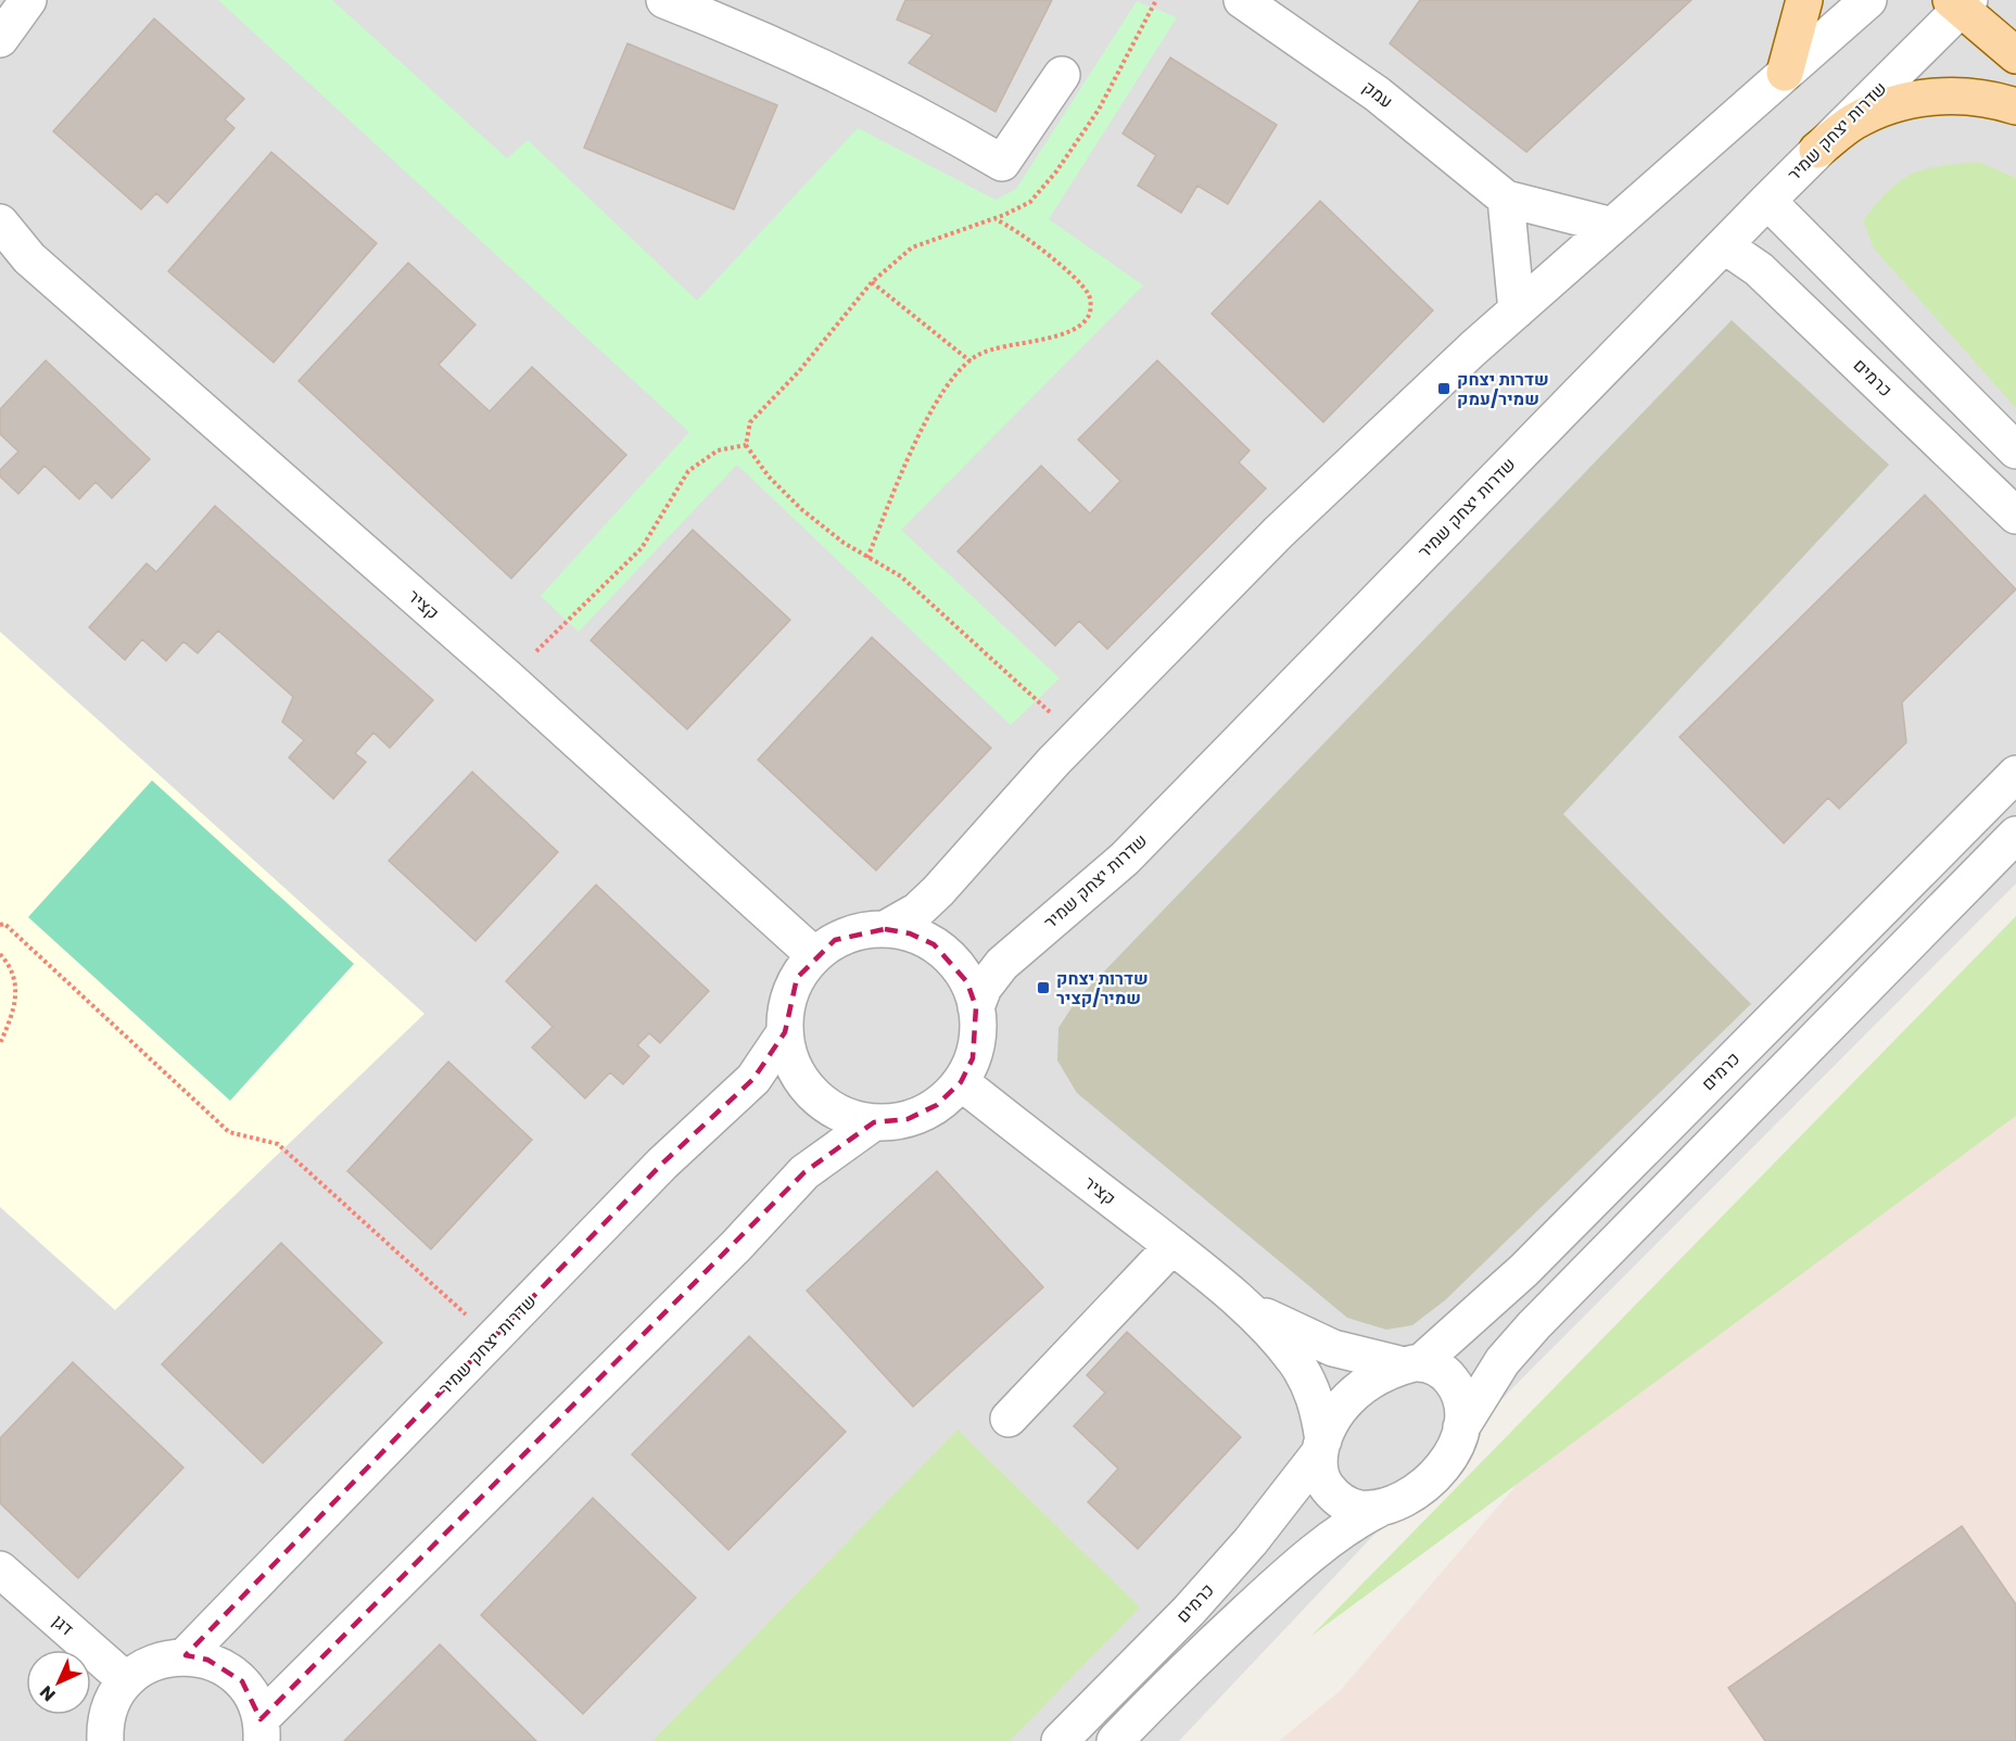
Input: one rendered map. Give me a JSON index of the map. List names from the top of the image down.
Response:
{
  "streets": {
    "street": [
      "עמק",
      "שדרות יצחק שמיר",
      "כרמים",
      "קציר",
      "דגן"
    ]
  },
  "crossings": [
    ["שדרות יצחק שמיר", "כרמים"],
    ["שדרות יצחק שמיר", "קציר"],
    ["כרמים", "קציר"]
  ],
  "places": {
    "transit": ["שדרות יצחק שמיר/עמק", "שדרות יצחק שמיר/קציר"]
  },
  "north": "bottom left"
}
